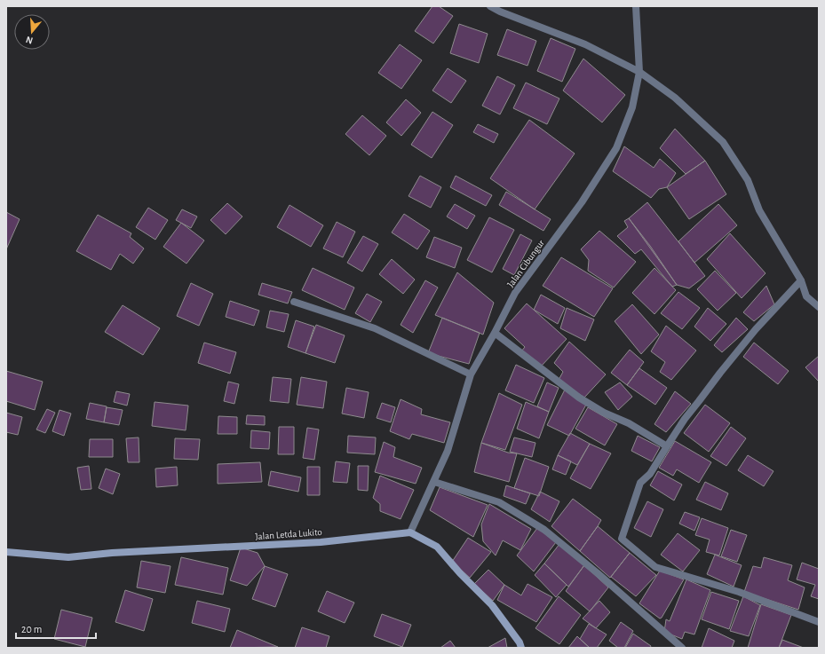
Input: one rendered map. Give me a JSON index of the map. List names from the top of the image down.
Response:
{
  "streets": {
    "street": ["Jalan Cibungur", "Jalan Letda Lukito"]
  },
  "crossings": [
    ["Jalan Cibungur", "Jalan Letda Lukito"]
  ],
  "scale_bar": "20 m",
  "north": "bottom"
}
